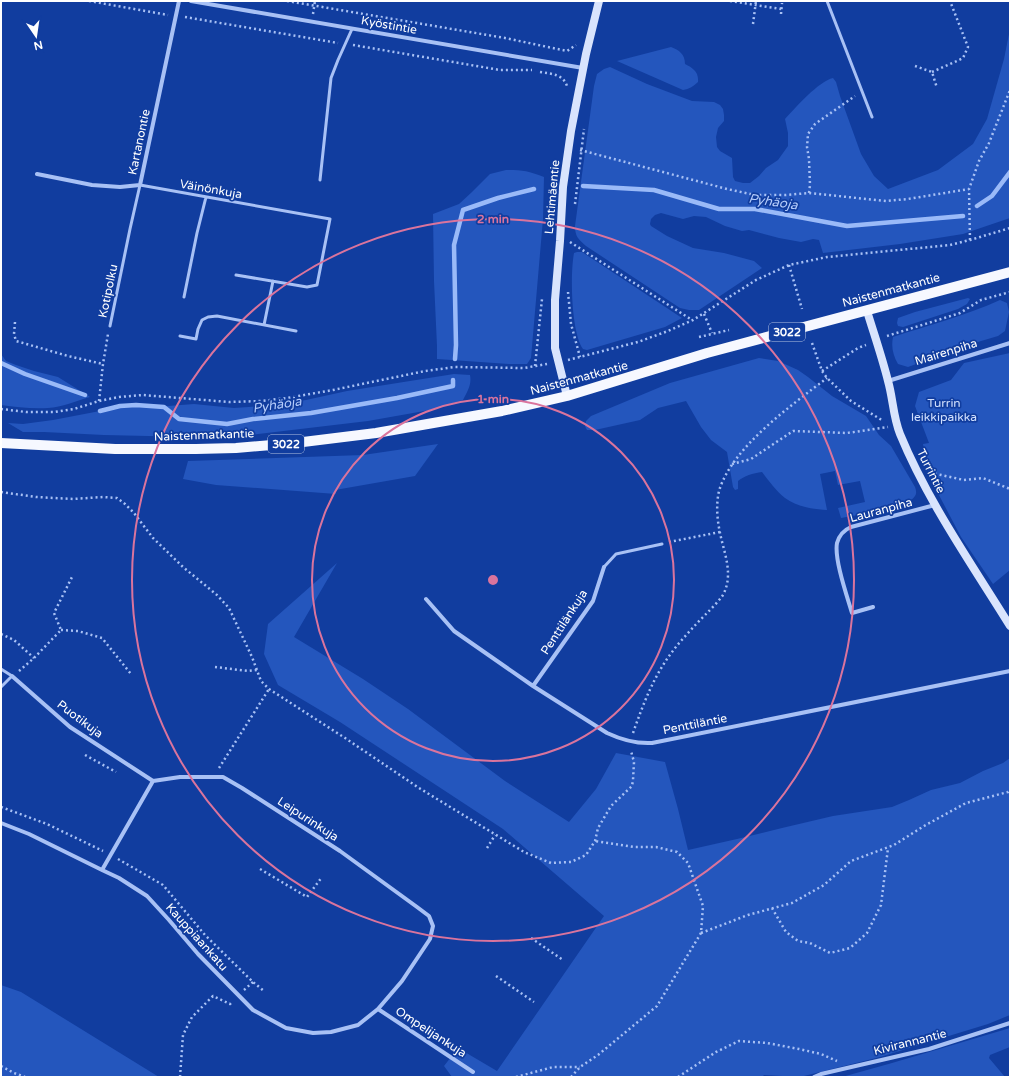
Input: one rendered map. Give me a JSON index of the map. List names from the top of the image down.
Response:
{
  "streets": {
    "main road": ["Naistenmatkantie", "3022"],
    "street": [
      "Kyöstintie",
      "Kartanontie",
      "Lehtimäentie",
      "Mairenpiha",
      "Turrintie",
      "Lauranpiha",
      "Penttilänkuja",
      "Puotikuja",
      "Penttiläntie",
      "Leipurinkuja",
      "Kauppiaankatu",
      "Ompelijankuja",
      "Kivirannantie"
    ],
    "lane": ["Väinönkuja", "Kotipolku"]
  },
  "crossings": [
    ["Kyöstintie", "Lehtimäentie"],
    ["Kartanontie", "Väinönkuja"],
    ["Kartanontie", "Kotipolku"],
    ["Väinönkuja", "Kotipolku"],
    ["Lehtimäentie", "Naistenmatkantie"],
    ["Naistenmatkantie", "Turrintie"],
    ["Mairenpiha", "Turrintie"],
    ["Turrintie", "Lauranpiha"],
    ["Penttilänkuja", "Penttiläntie"],
    ["Puotikuja", "Leipurinkuja"],
    ["Leipurinkuja", "Kauppiaankatu"],
    ["Leipurinkuja", "Ompelijankuja"],
    ["Kauppiaankatu", "Ompelijankuja"]
  ],
  "water": ["Pyhäoja"],
  "parks": ["Turrin leikkipaikka"],
  "north": "bottom",
  "rings": ["2 min", "1 min"]
}
